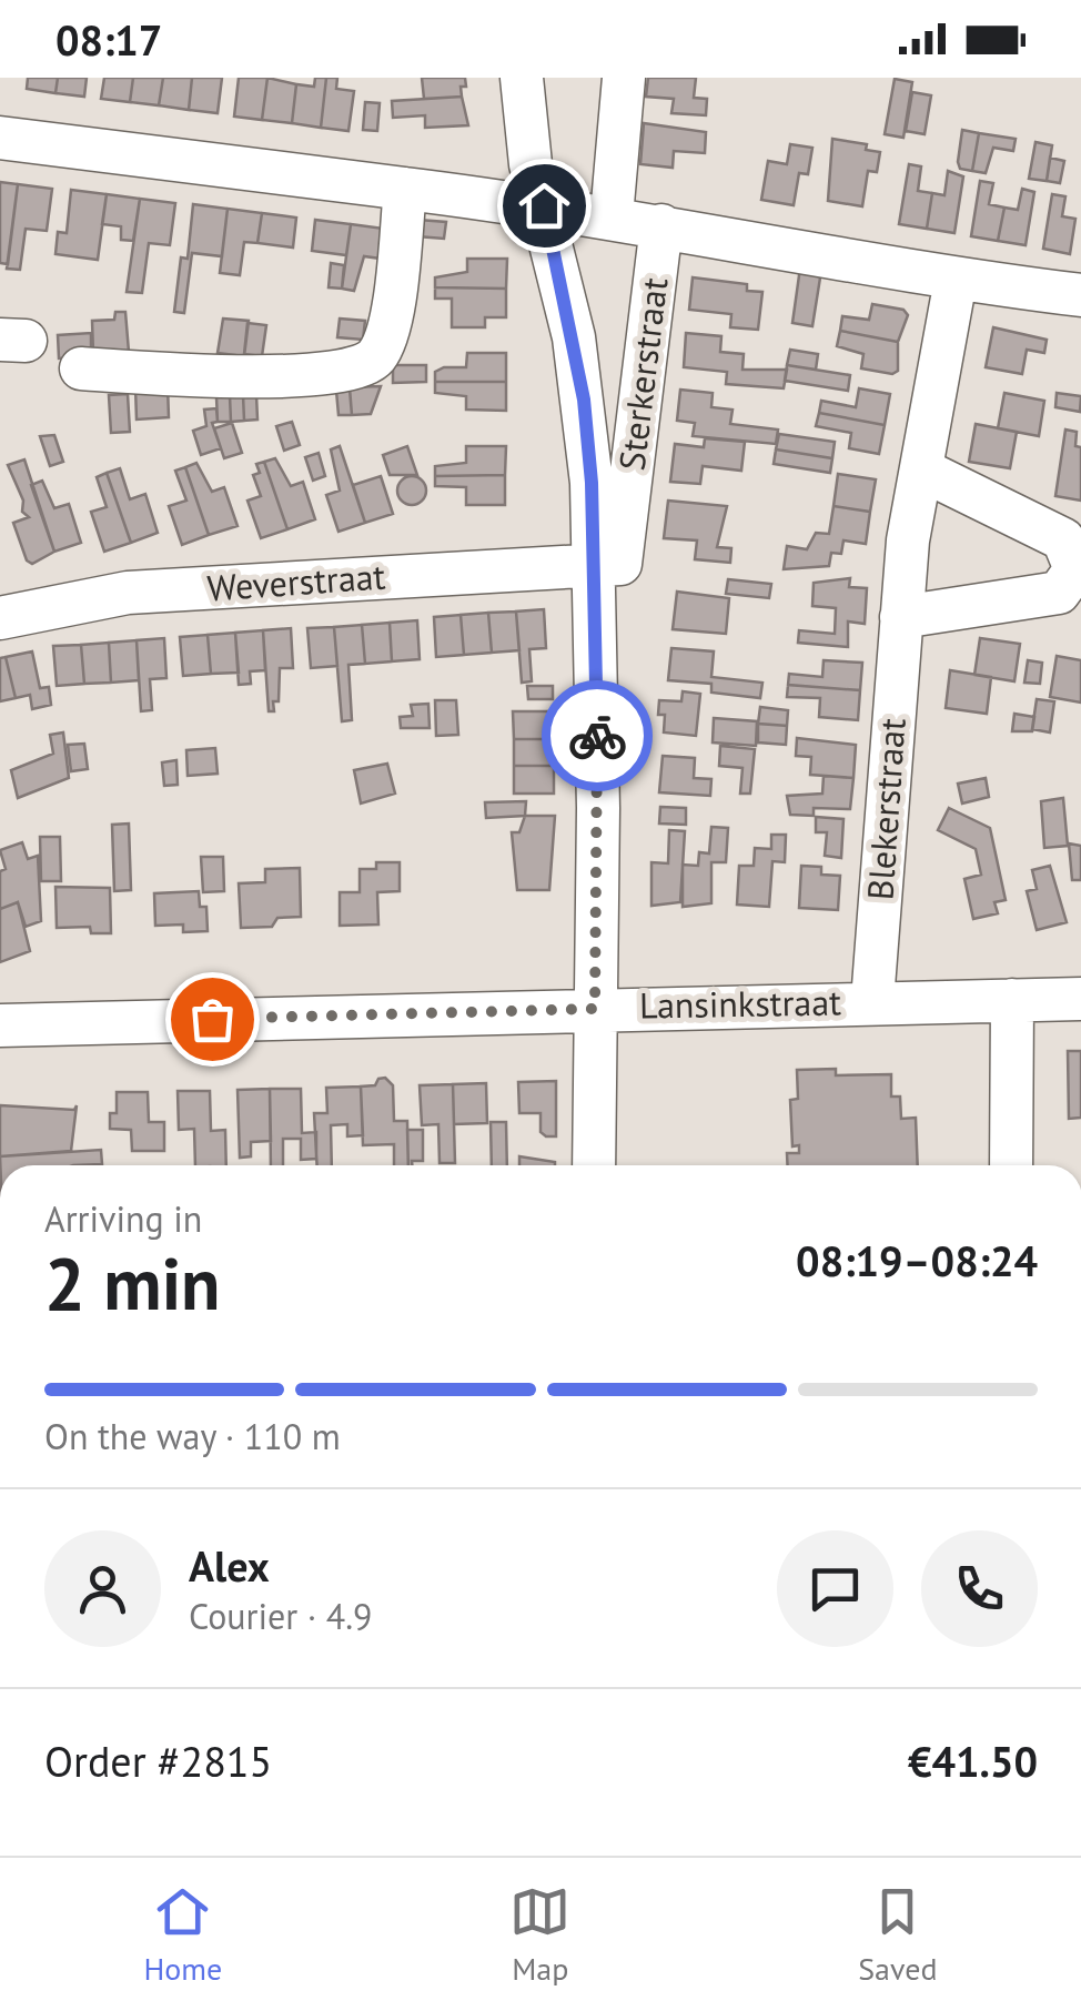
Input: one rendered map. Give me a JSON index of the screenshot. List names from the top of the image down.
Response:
{
  "streets": {
    "street": [
      "Sterkerstraat",
      "Weverstraat",
      "Blekerstraat",
      "Lansinkstraat"
    ]
  },
  "crossings": [
    ["Sterkerstraat", "Weverstraat"],
    ["Sterkerstraat", "Lansinkstraat"],
    ["Blekerstraat", "Lansinkstraat"]
  ],
  "page": {
    "status": "08:17",
    "heading": ["2 min", "Arriving in", "08:19–08:24"],
    "panel": [
      "Alex",
      "Courier · 4.9",
      "Order #2815",
      "€41.50"
    ],
    "bar": "On the way · 110 m",
    "tabs": ["Home", "Map", "Saved"]
  }
}
